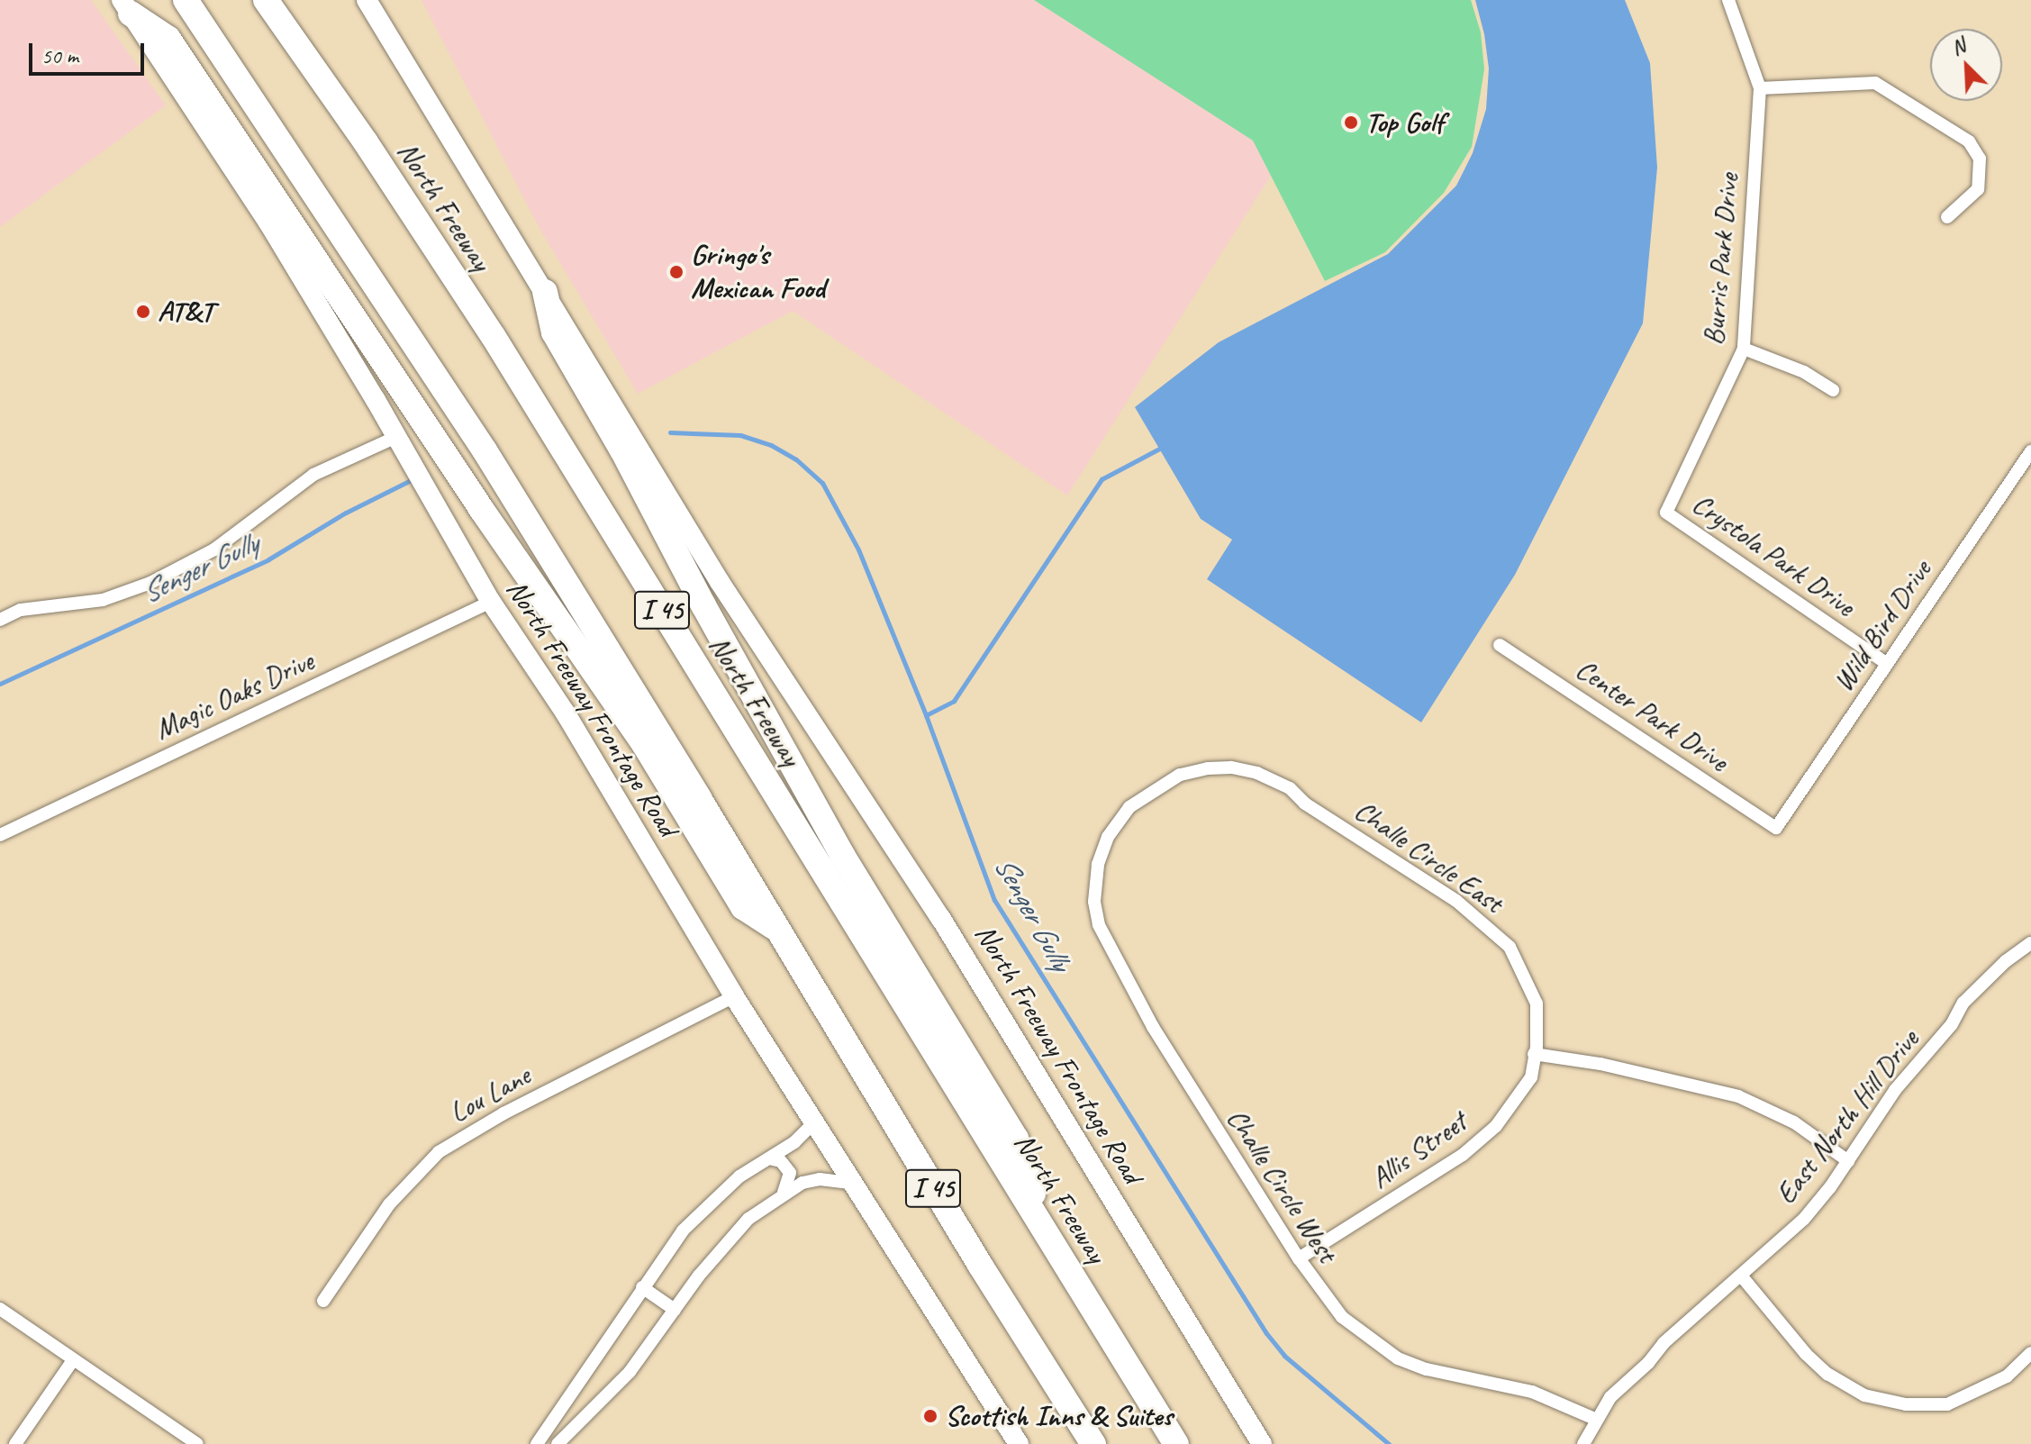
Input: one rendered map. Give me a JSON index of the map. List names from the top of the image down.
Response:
{
  "streets": {
    "highway": ["North Freeway", "I 45"],
    "main road": ["North Freeway Frontage Road"],
    "street": [
      "Burris Park Drive",
      "Crystola Park Drive",
      "Wild Bird Drive",
      "Magic Oaks Drive",
      "Center Park Drive",
      "Challe Circle East",
      "Lou Lane",
      "East North Hill Drive",
      "Allis Street",
      "Challe Circle West"
    ]
  },
  "crossings": [
    ["Burris Park Drive", "Crystola Park Drive"],
    ["Crystola Park Drive", "Wild Bird Drive"],
    ["Wild Bird Drive", "Center Park Drive"],
    ["Magic Oaks Drive", "North Freeway Frontage Road"],
    ["North Freeway Frontage Road", "Lou Lane"],
    ["Challe Circle East", "Allis Street"],
    ["Challe Circle East", "Challe Circle West"],
    ["East North Hill Drive", "Challe Circle West"],
    ["Allis Street", "Challe Circle West"]
  ],
  "water": ["Senger Gully"],
  "places": [
    "Top Golf",
    "Gringo's Mexican Food",
    "AT&T",
    "Scottish Inns & Suites"
  ],
  "scale_bar": "50 m",
  "north": "top left"
}
